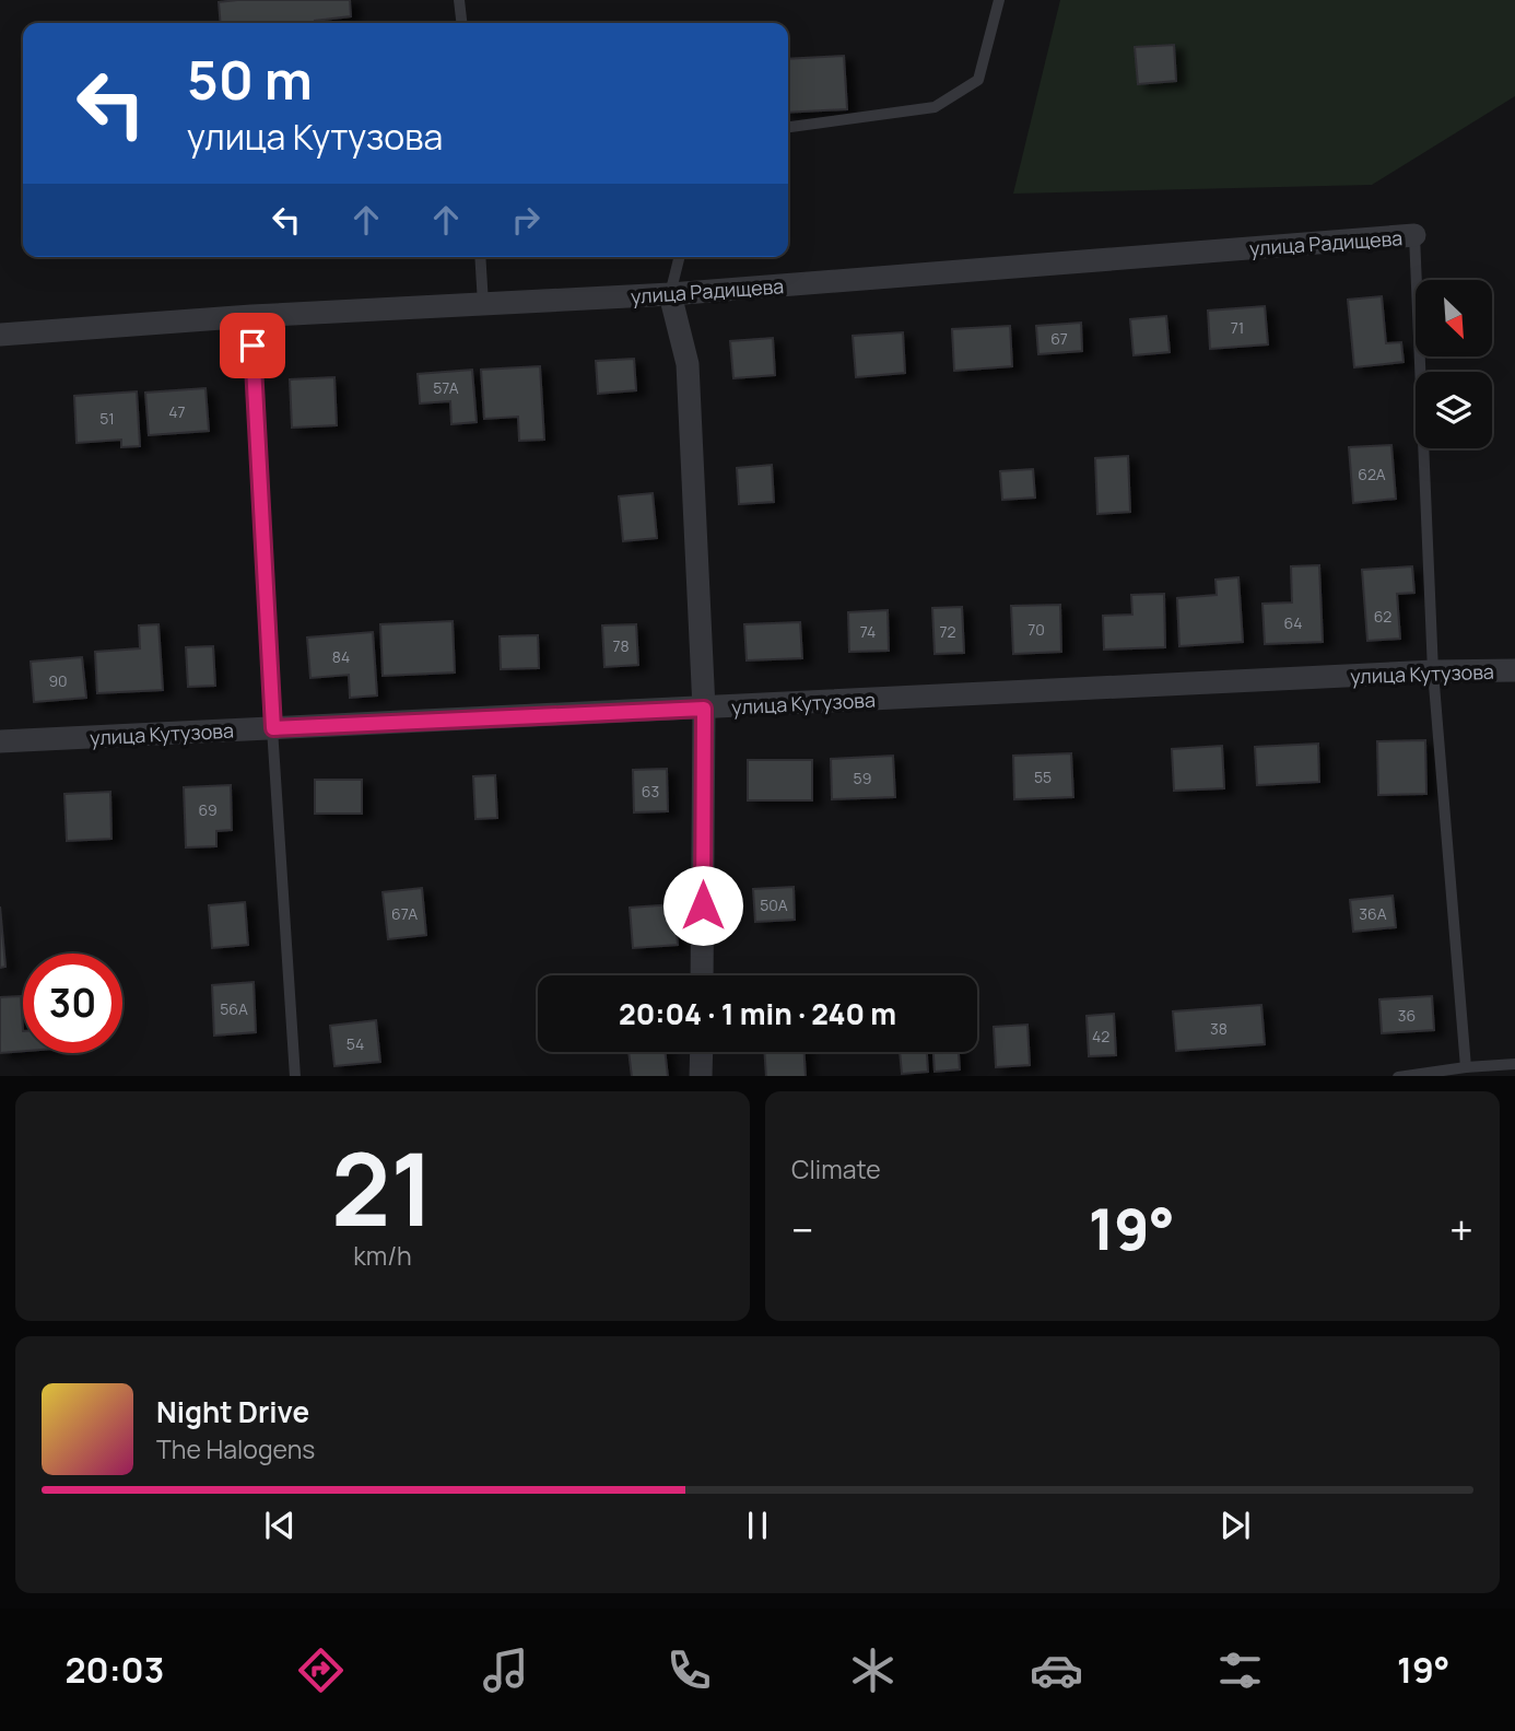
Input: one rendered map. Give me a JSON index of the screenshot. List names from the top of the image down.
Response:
{
  "streets": {
    "street": ["улица Радищева", "улица Кутузова"]
  },
  "house_numbers": [
    "71",
    "67",
    "57А",
    "47",
    "51",
    "62А",
    "62",
    "64",
    "70",
    "74",
    "72",
    "78",
    "84",
    "90",
    "55",
    "59",
    "63",
    "69",
    "50А",
    "67А",
    "36А",
    "56А",
    "36",
    "38",
    "42",
    "54"
  ],
  "north": "bottom right",
  "page": {
    "turn": ["50 m", "улица Кутузова"],
    "limit": "30",
    "trip": "20:04 · 1 min · 240 m",
    "tile": [
      ["21", "km/h"],
      "Climate"
    ],
    "heat": ["−", "19°", "+"],
    "song": ["Night Drive", "The Halogens"],
    "tabs": ["20:03", "19°"]
  }
}
